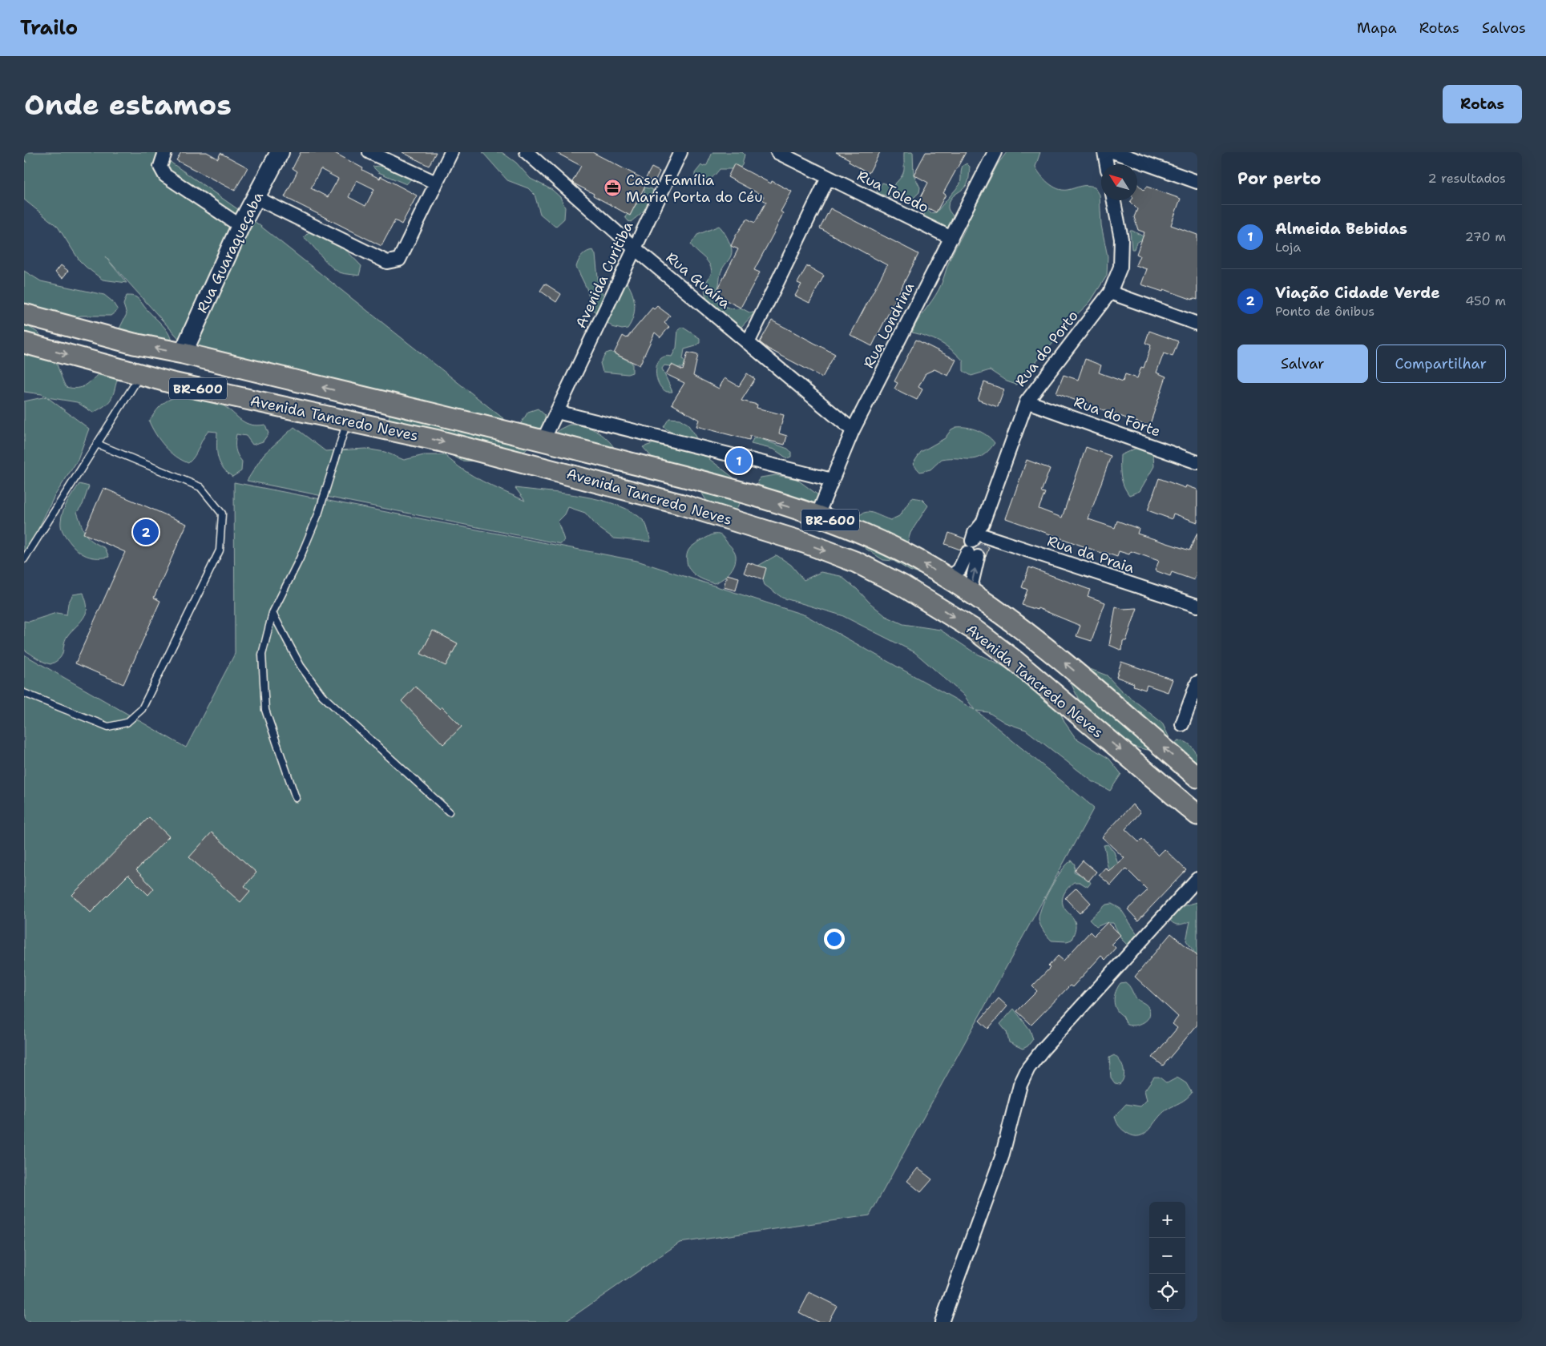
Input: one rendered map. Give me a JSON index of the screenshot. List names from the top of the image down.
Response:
{
  "streets": {
    "main road": ["Rua Guaraqueçaba", "BR-600", "Avenida Tancredo Neves"],
    "street": [
      "Rua Toledo",
      "Avenida Curitiba",
      "Rua Guaíra",
      "Rua Londrina",
      "Rua do Porto",
      "Rua do Forte",
      "Rua da Praia"
    ]
  },
  "crossings": [
    ["Rua Toledo", "Rua Londrina"],
    ["Rua Guaraqueçaba", "Avenida Tancredo Neves"],
    ["Avenida Curitiba", "Rua Guaíra"],
    ["Avenida Curitiba", "Avenida Tancredo Neves"],
    ["Rua Guaíra", "Rua Londrina"],
    ["Rua Londrina", "Avenida Tancredo Neves"],
    ["Rua do Porto", "Rua do Forte"],
    ["Rua do Porto", "Avenida Tancredo Neves"],
    ["Rua do Porto", "Rua da Praia"]
  ],
  "places": {
    "office": ["Casa Família Maria Porta do Céu"]
  },
  "north": "top left",
  "page": {
    "header": "Trailo",
    "nav": ["Mapa", "Rotas", "Salvos"],
    "buttons": [
      "Rotas",
      ["Salvar", "Compartilhar"]
    ],
    "title": "Onde estamos",
    "heading": ["Por perto", "2 resultados"],
    "list": [
      {
        "mark": "1",
        "name": "Almeida Bebidas",
        "note": "Loja",
        "value": "270 m"
      },
      {
        "mark": "2",
        "name": "Viação Cidade Verde",
        "note": "Ponto de ônibus",
        "value": "450 m"
      }
    ],
    "pins": ["1", "2"],
    "map_buttons": ["+", "−"]
  }
}
